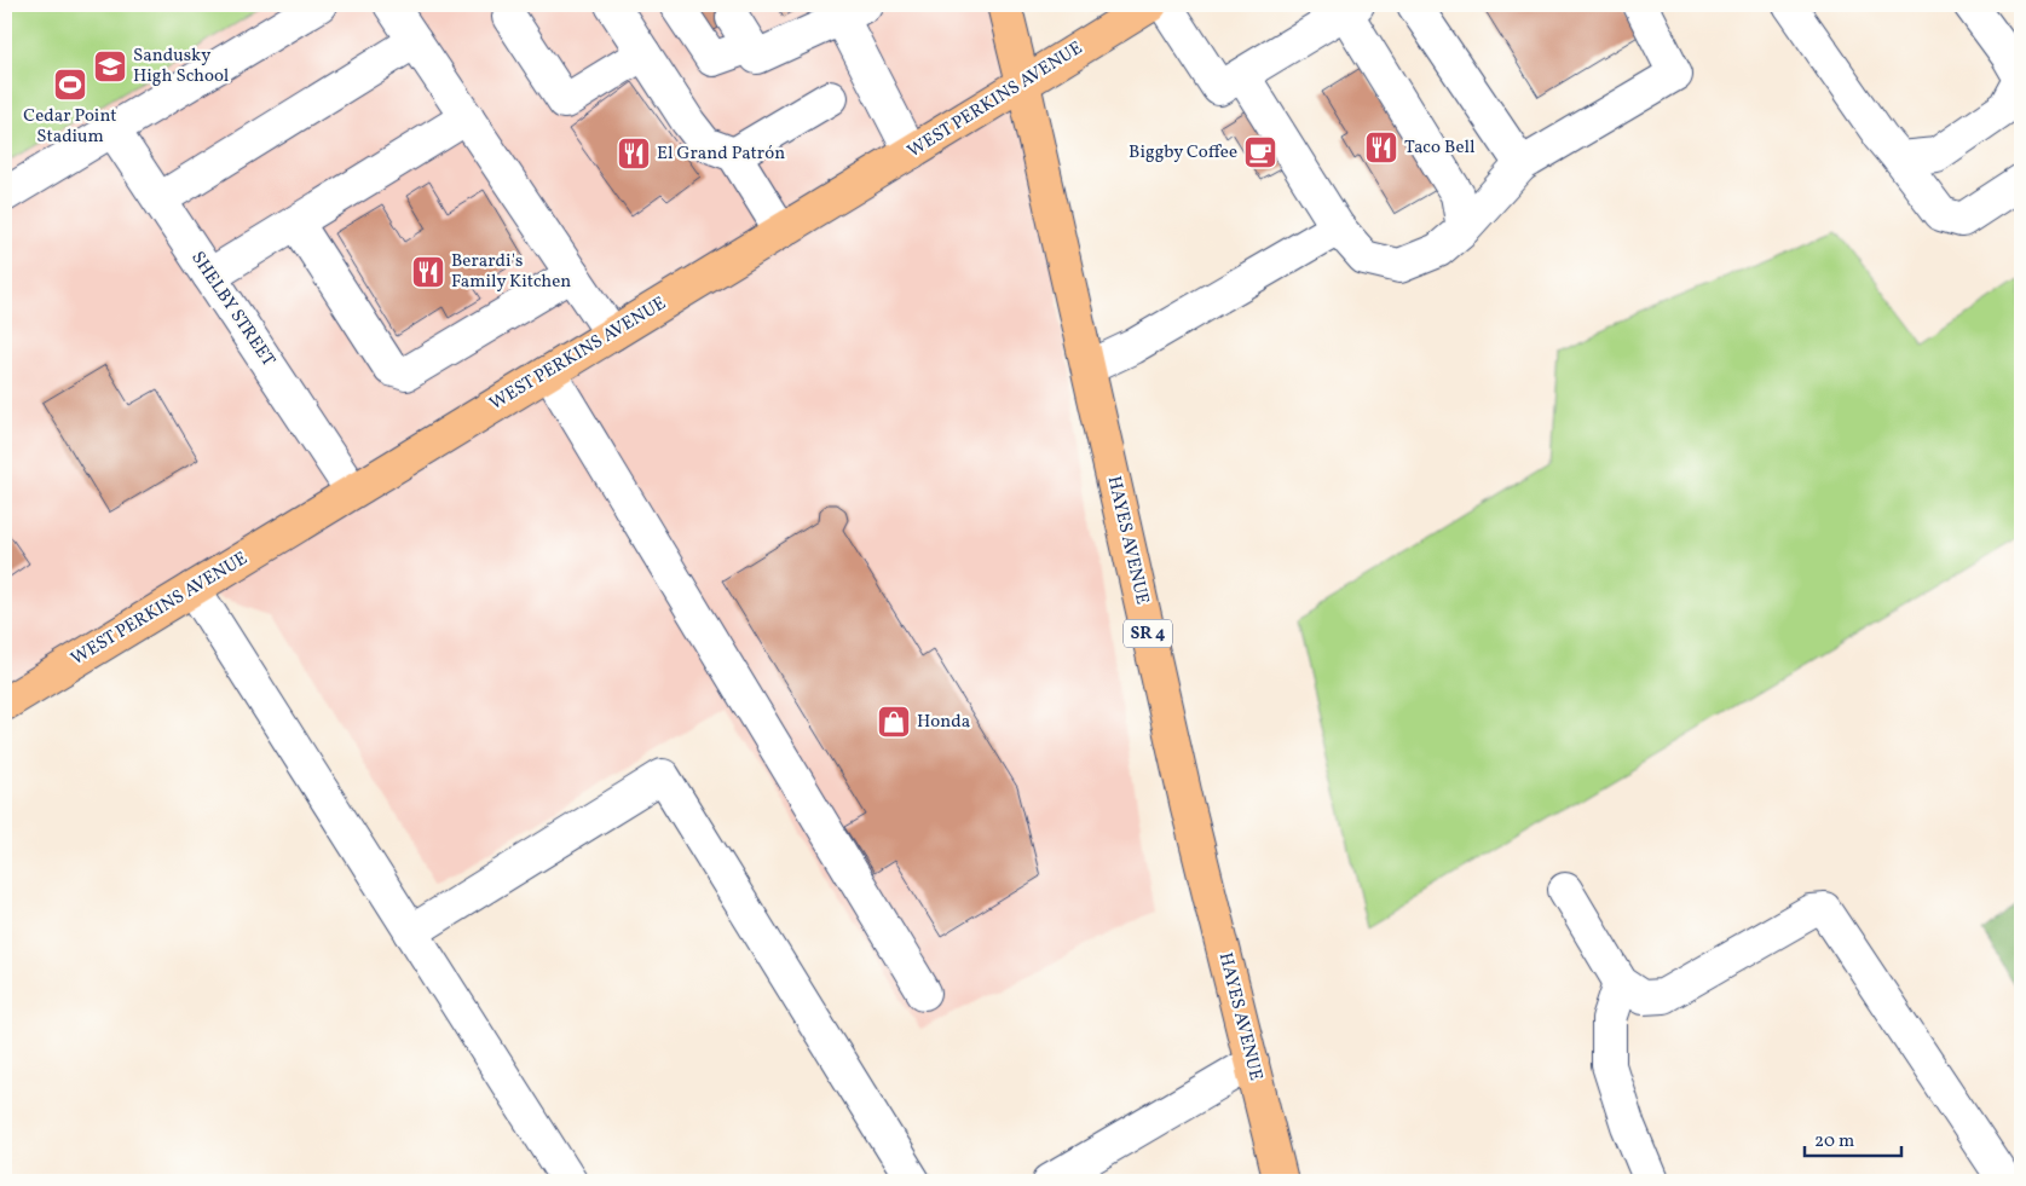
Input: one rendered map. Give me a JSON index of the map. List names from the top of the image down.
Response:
{
  "streets": {
    "main road": ["WEST PERKINS AVENUE", "HAYES AVENUE", "SR 4"],
    "street": ["SHELBY STREET"]
  },
  "crossings": [
    ["WEST PERKINS AVENUE", "SHELBY STREET"],
    ["WEST PERKINS AVENUE", "HAYES AVENUE"]
  ],
  "places": {
    "school or university": ["Sandusky High School"],
    "sports": ["Cedar Point Stadium"],
    "restaurant": ["Taco Bell", "El Grand Patrón", "Berardi's Family Kitchen"],
    "cafe": ["Biggby Coffee"],
    "shop": ["Honda"]
  },
  "scale_bar": "20 m"
}
